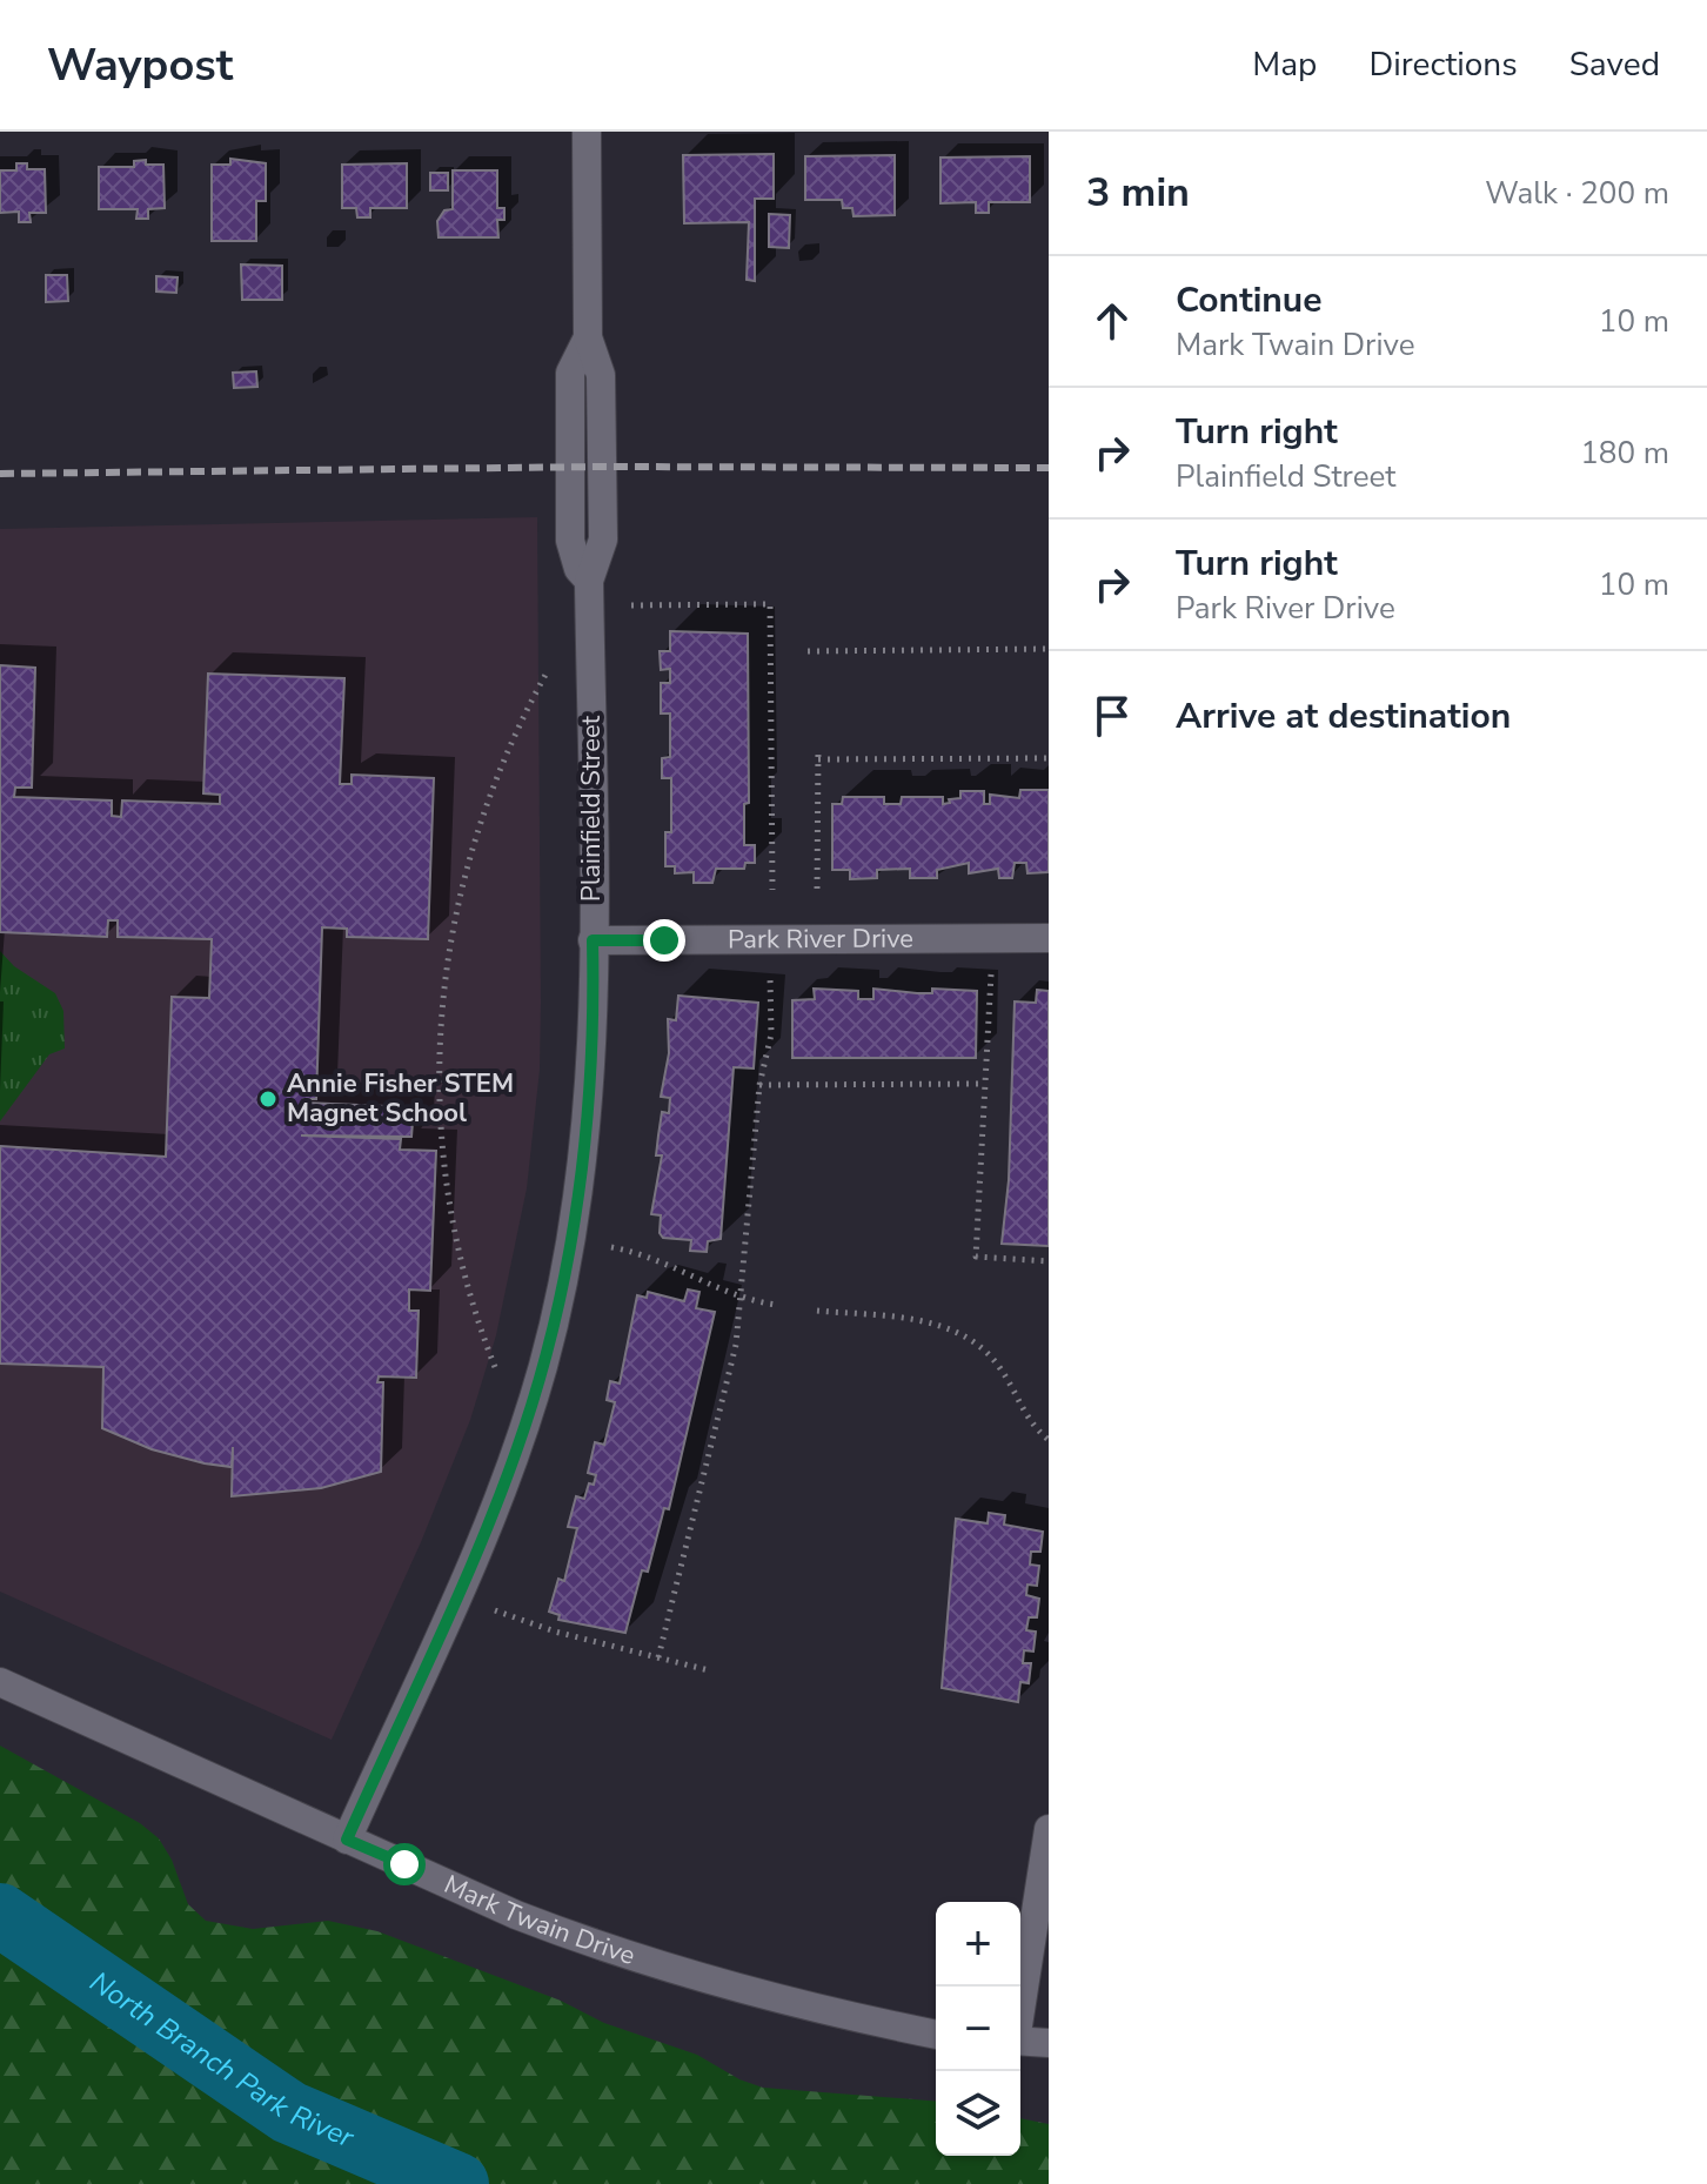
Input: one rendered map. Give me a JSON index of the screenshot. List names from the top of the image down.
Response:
{
  "streets": {
    "street": ["Plainfield Street", "Park River Drive", "Mark Twain Drive"]
  },
  "crossings": [
    ["Plainfield Street", "Park River Drive"],
    ["Plainfield Street", "Mark Twain Drive"]
  ],
  "water": ["North Branch Park River"],
  "places": ["Annie Fisher STEM Magnet School"],
  "page": {
    "header": "Waypost",
    "nav": ["Map", "Directions", "Saved"],
    "heading": ["3 min", "Walk · 200 m"],
    "list": [
      ["Continue", "Mark Twain Drive", "10 m"],
      ["Turn right", "Plainfield Street", "180 m"],
      ["Turn right", "Park River Drive", "10 m"],
      "Arrive at destination"
    ],
    "map_buttons": ["+", "−"]
  }
}
